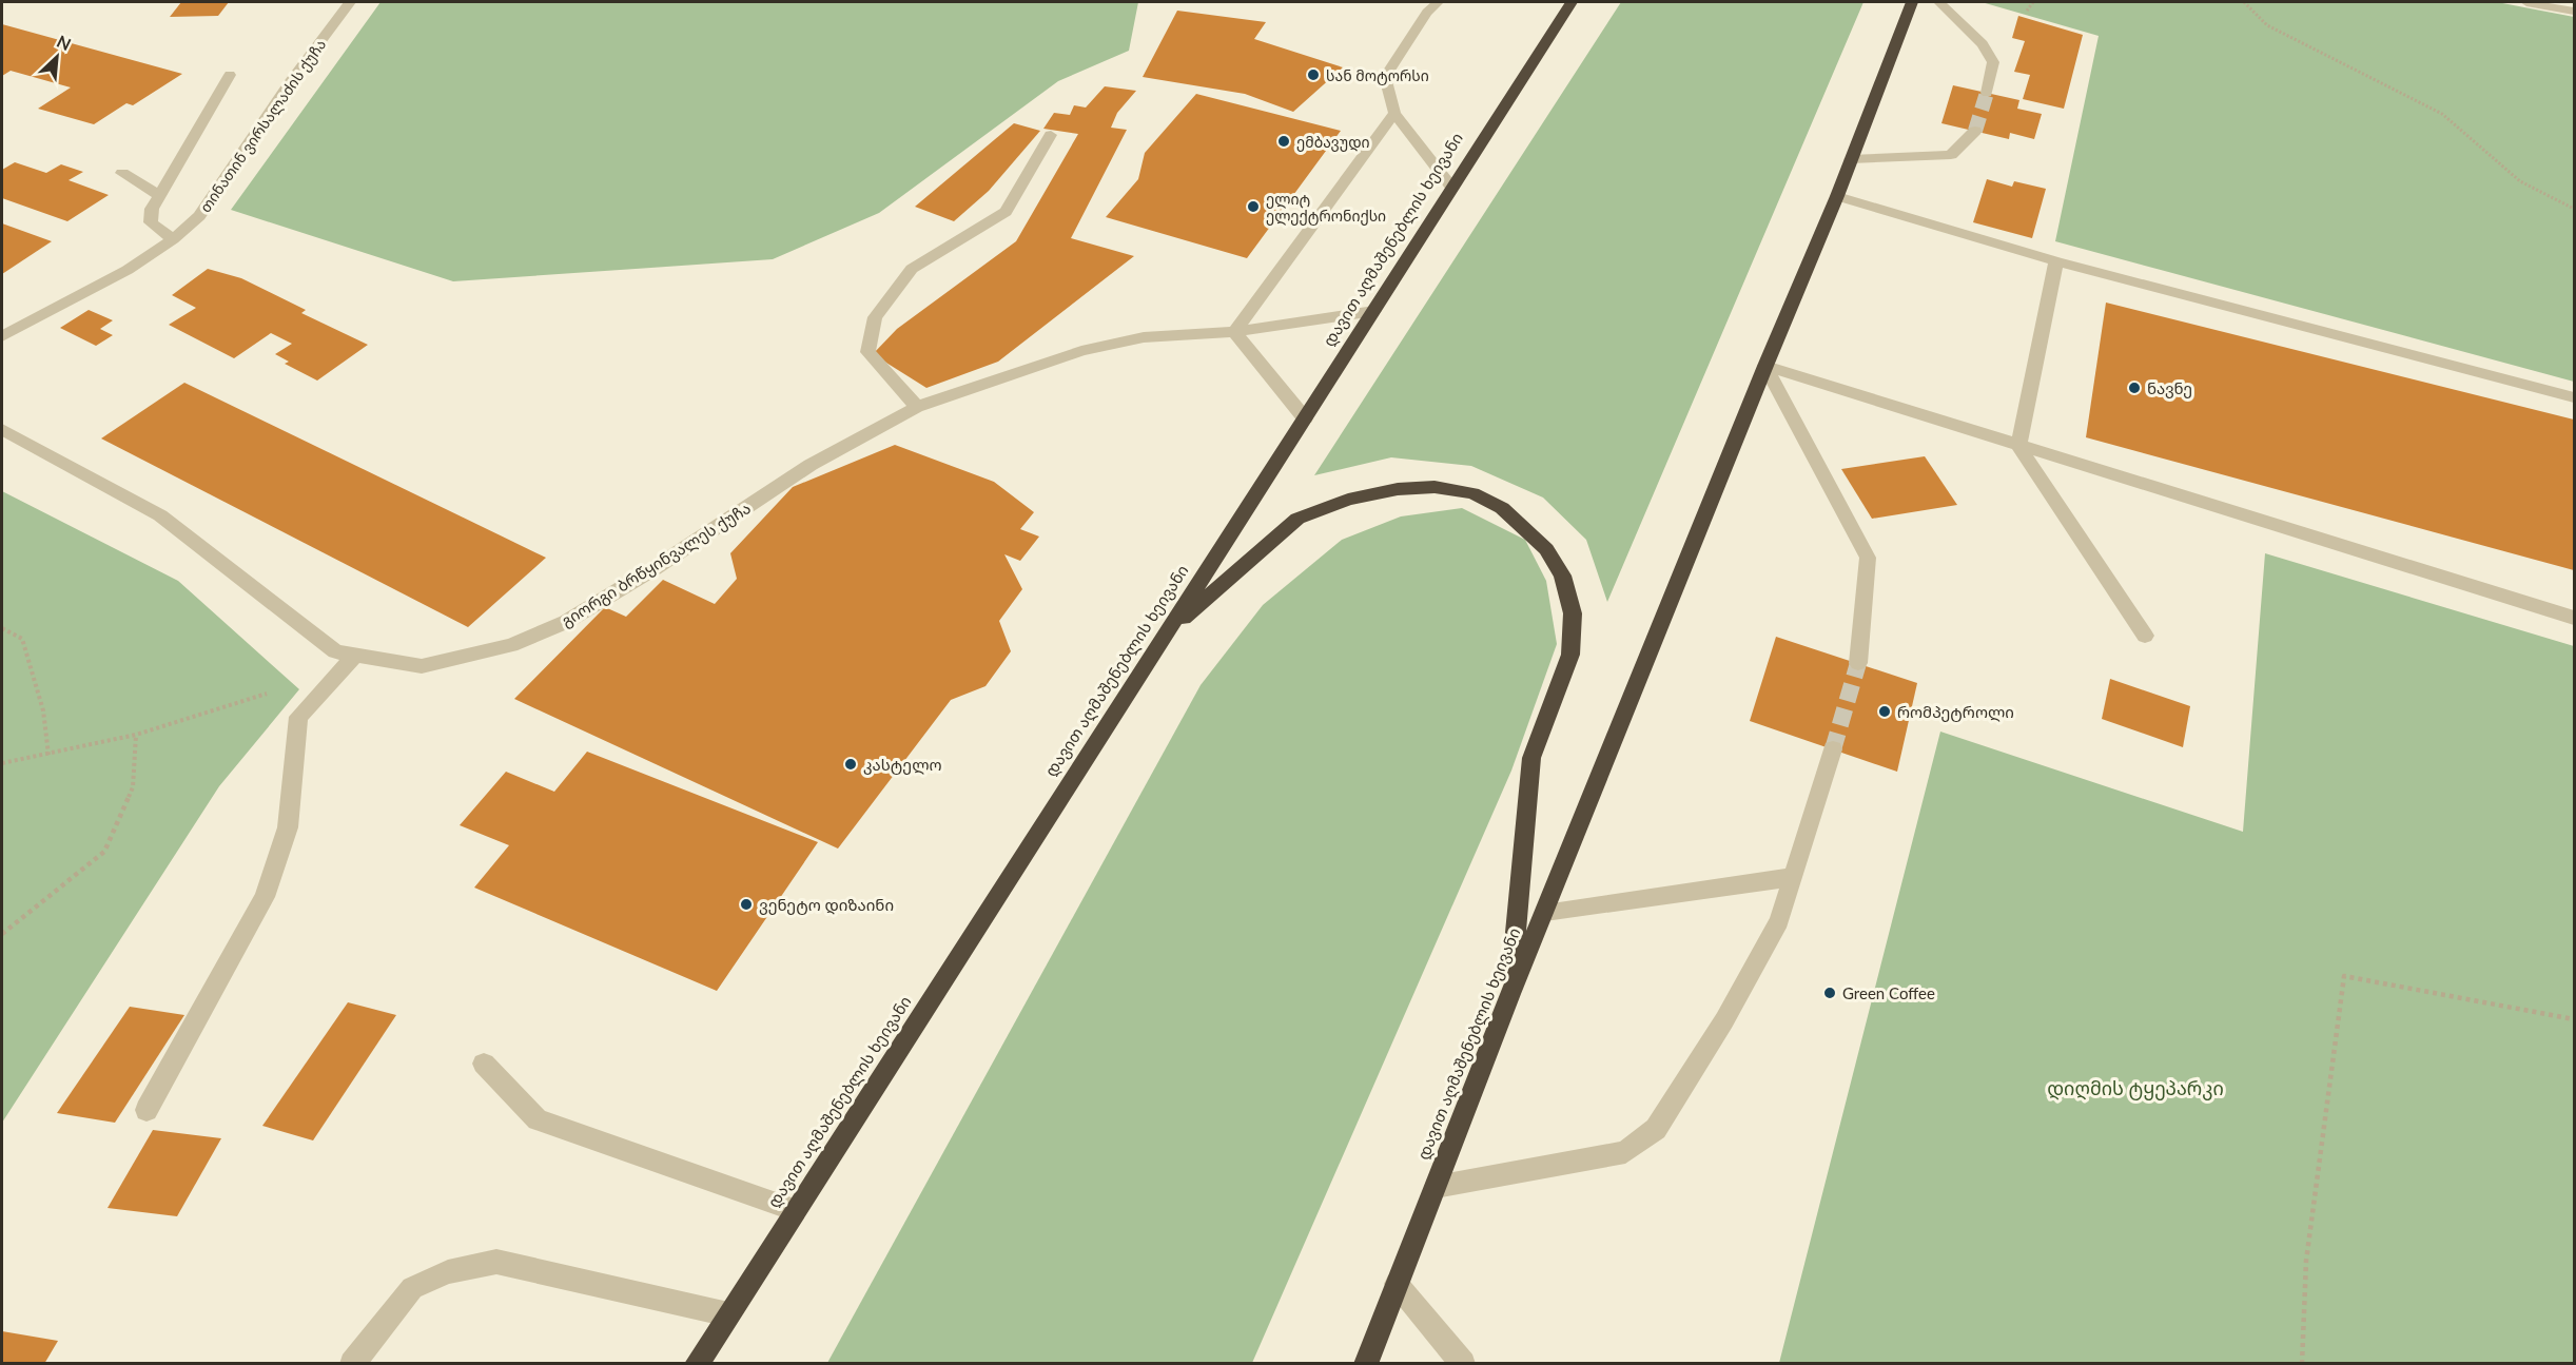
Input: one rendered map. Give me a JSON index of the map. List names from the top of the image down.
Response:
{
  "streets": {
    "highway": ["დავით აღმაშენებლის ხეივანი"],
    "street": ["თინათინ ვირსალაძის ქუჩა", "გიორგი ბრწყინვალეს ქუჩა"]
  },
  "crossings": [
    ["დავით აღმაშენებლის ხეივანი", "გიორგი ბრწყინვალეს ქუჩა"]
  ],
  "parks": ["დიღმის ტყეპარკი"],
  "places": [
    "სან მოტორსი",
    "ემბავუდი",
    "ელიტ ელექტრონიქსი",
    "ნავნე",
    "რომპეტროლი",
    "კასტელო",
    "ვენეტო დიზაინი",
    "Green Coffee"
  ],
  "north": "top right"
}
